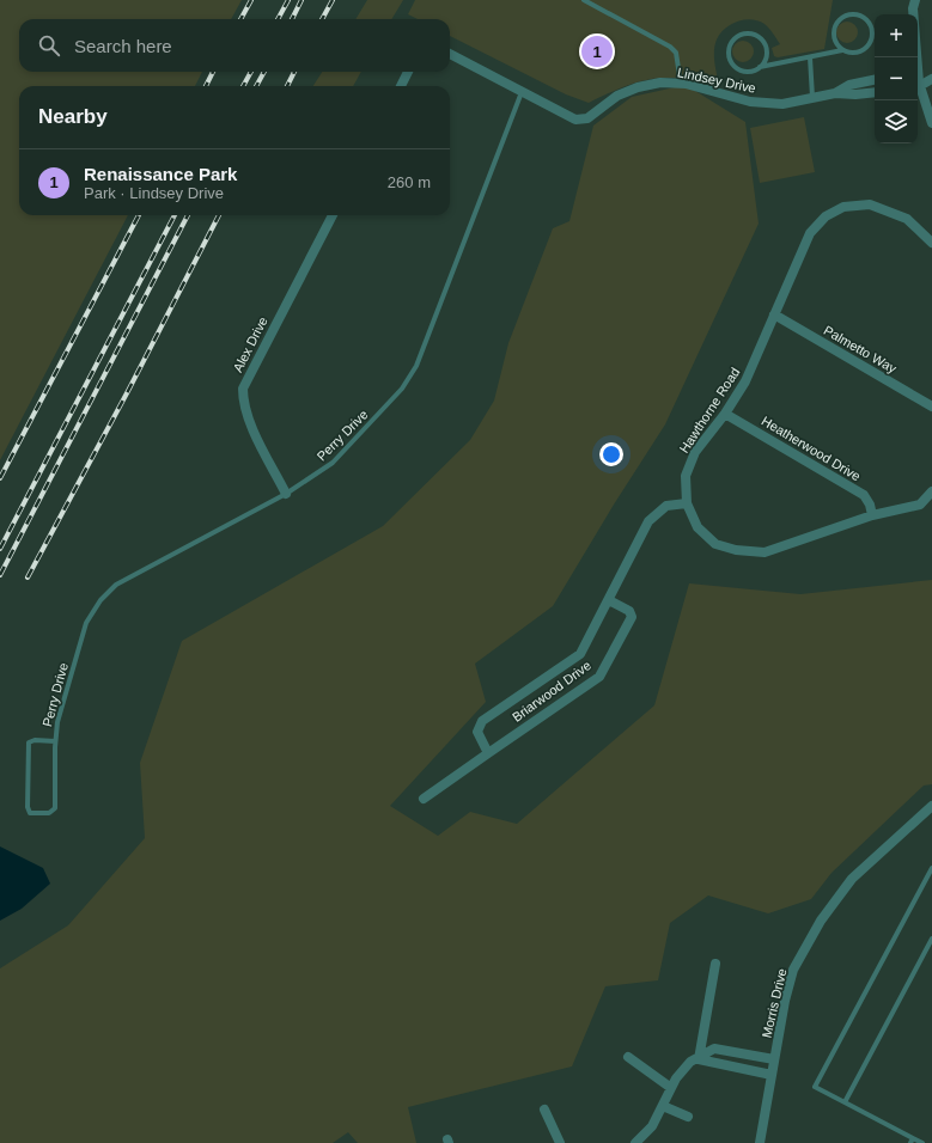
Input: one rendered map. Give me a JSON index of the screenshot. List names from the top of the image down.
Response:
{
  "streets": {
    "street": [
      "Lindsey Drive",
      "Alex Drive",
      "Palmetto Way",
      "Hawthorne Road",
      "Heatherwood Drive",
      "Briarwood Drive",
      "Morris Drive"
    ],
    "lane": ["Perry Drive"]
  },
  "crossings": [
    ["Lindsey Drive", "Perry Drive"],
    ["Alex Drive", "Perry Drive"],
    ["Palmetto Way", "Hawthorne Road"],
    ["Hawthorne Road", "Heatherwood Drive"],
    ["Hawthorne Road", "Briarwood Drive"]
  ],
  "page": {
    "map_buttons": ["+", "−"],
    "search": "Search here",
    "pins": "1",
    "heading": "Nearby",
    "list": [
      {
        "mark": "1",
        "name": "Renaissance Park",
        "note": "Park · Lindsey Drive",
        "value": "260 m"
      }
    ]
  }
}
